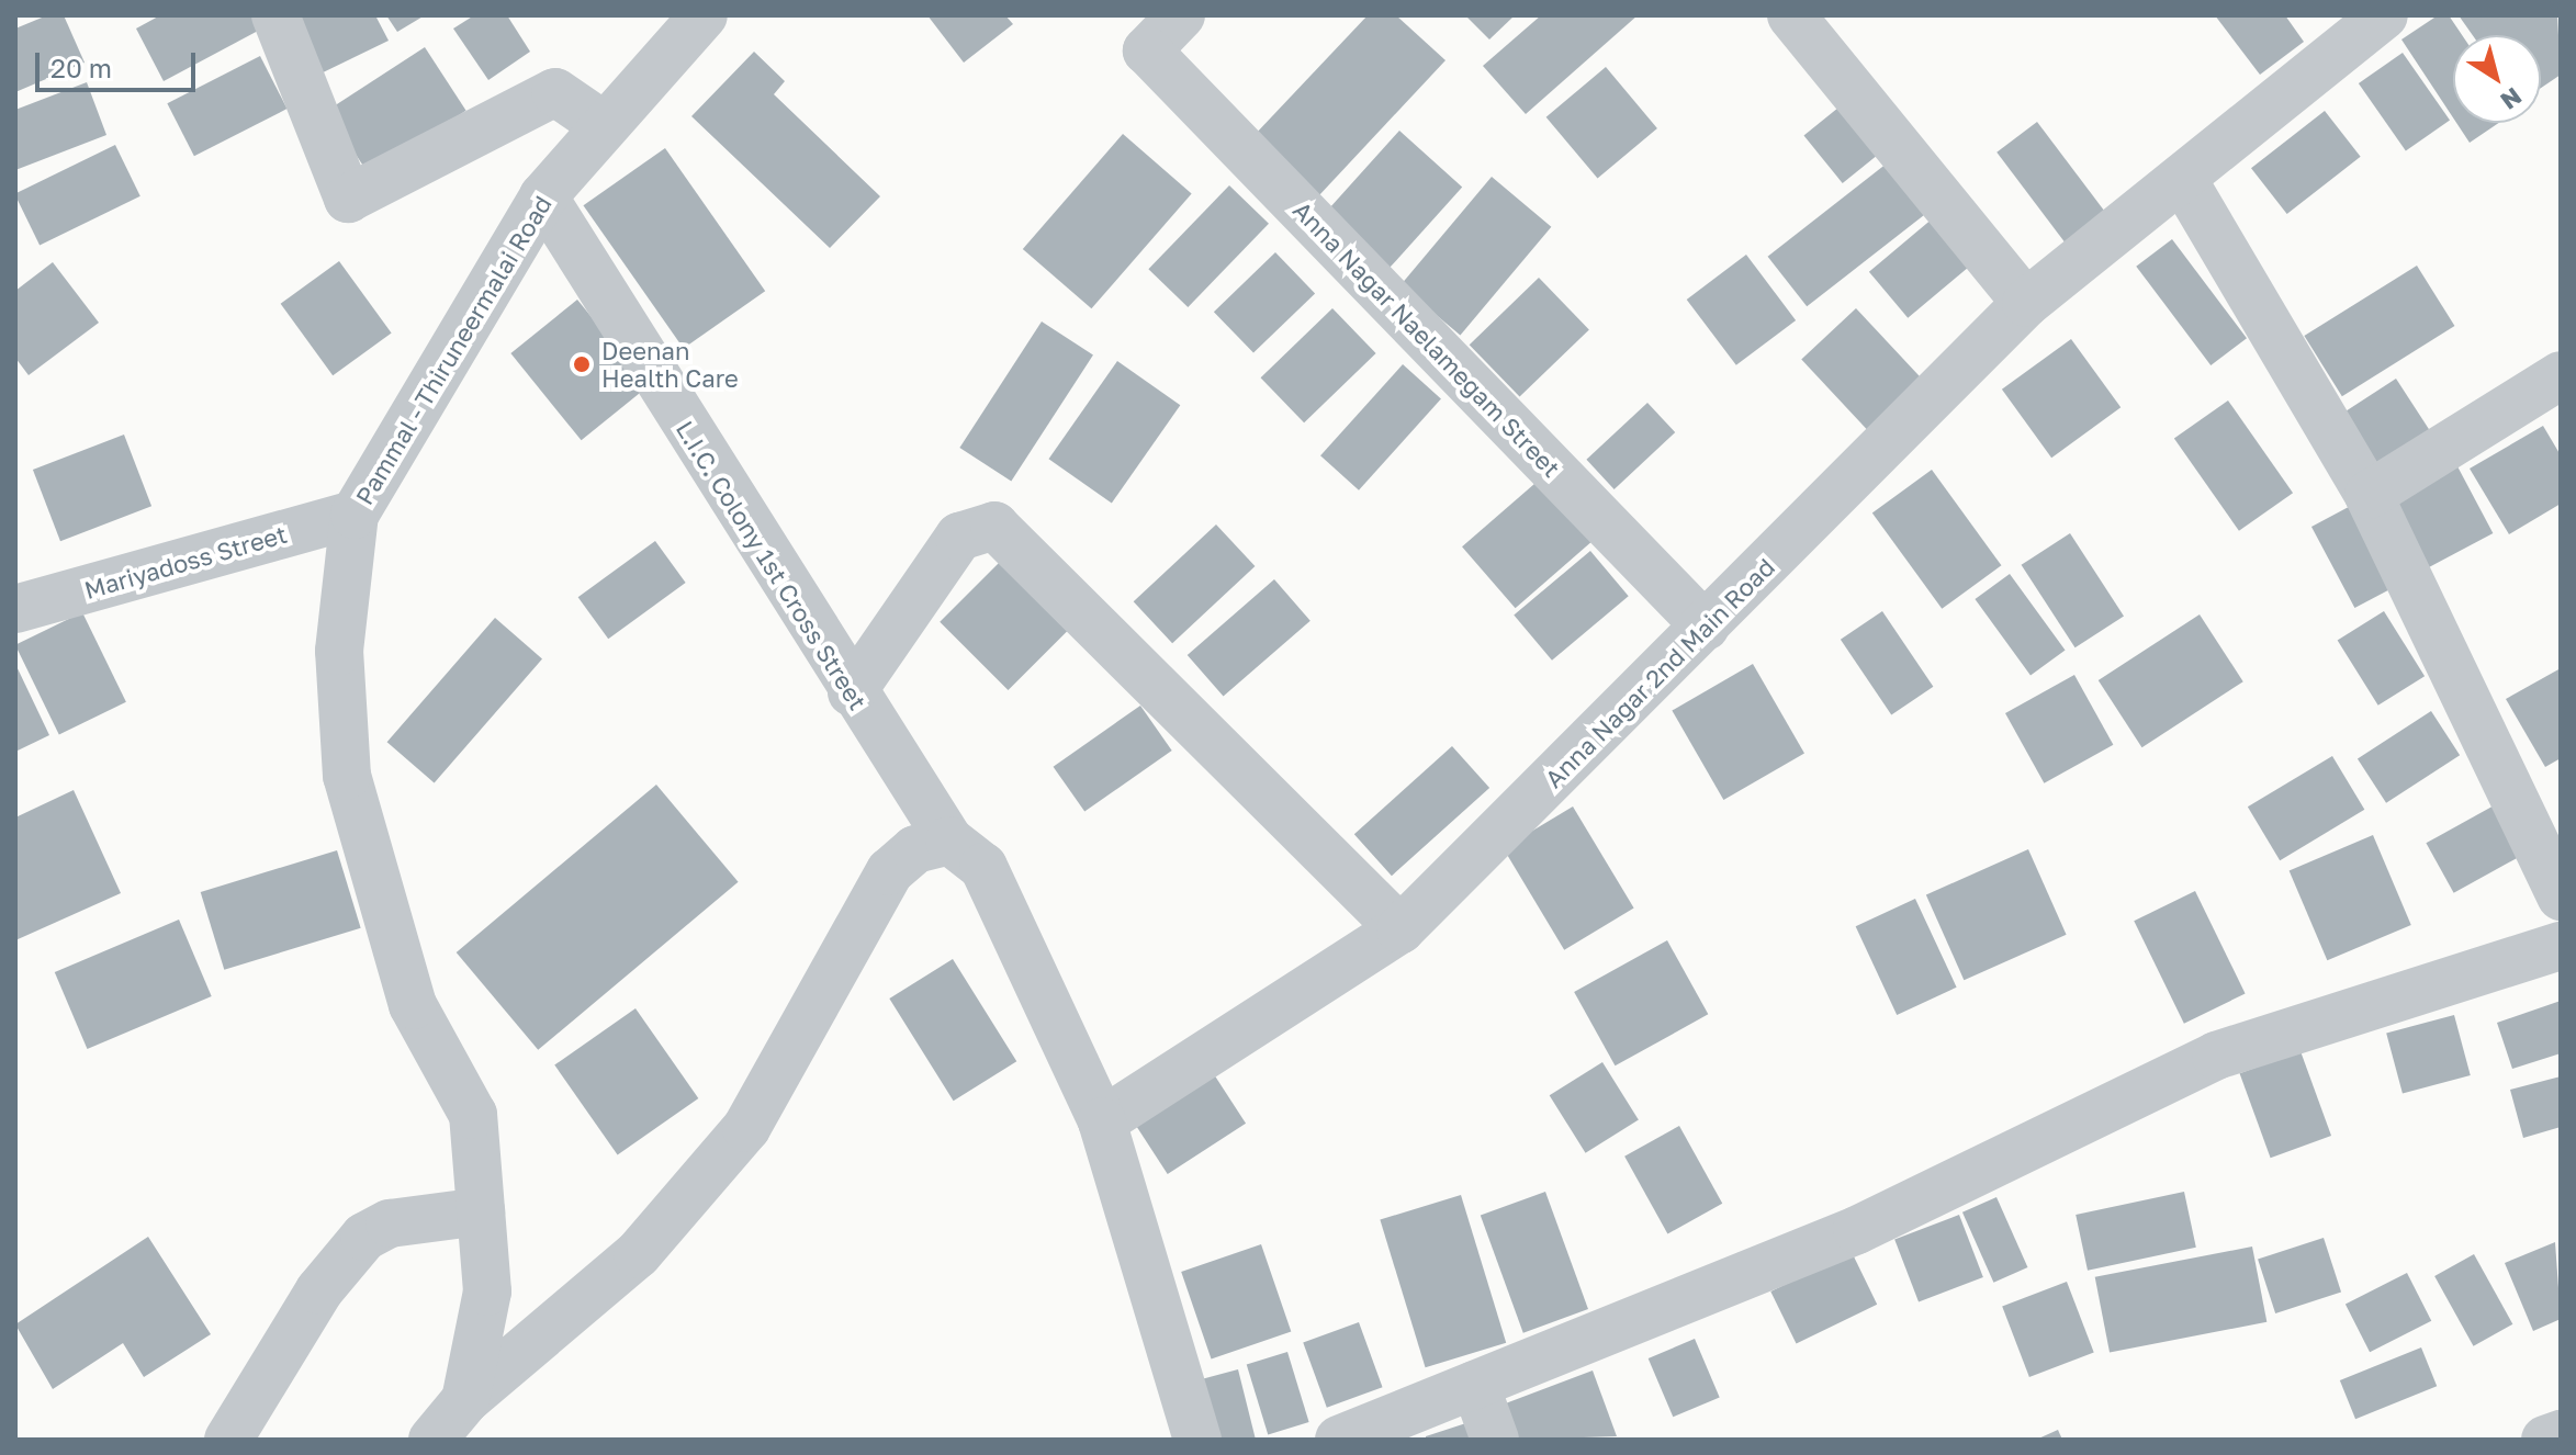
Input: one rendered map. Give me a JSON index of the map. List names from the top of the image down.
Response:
{
  "streets": {
    "street": [
      "Anna Nagar Naelamegam Street",
      "Pammal - Thiruneermalai Road",
      "Mariyadoss Street",
      "L.I.C. Colony 1st Cross Street",
      "Anna Nagar 2nd Main Road"
    ]
  },
  "crossings": [
    ["Anna Nagar Naelamegam Street", "Anna Nagar 2nd Main Road"],
    ["Pammal - Thiruneermalai Road", "Mariyadoss Street"],
    ["Pammal - Thiruneermalai Road", "L.I.C. Colony 1st Cross Street"],
    ["L.I.C. Colony 1st Cross Street", "Anna Nagar 2nd Main Road"]
  ],
  "places": ["Deenan Health Care"],
  "scale_bar": "20 m",
  "north": "bottom right"
}
